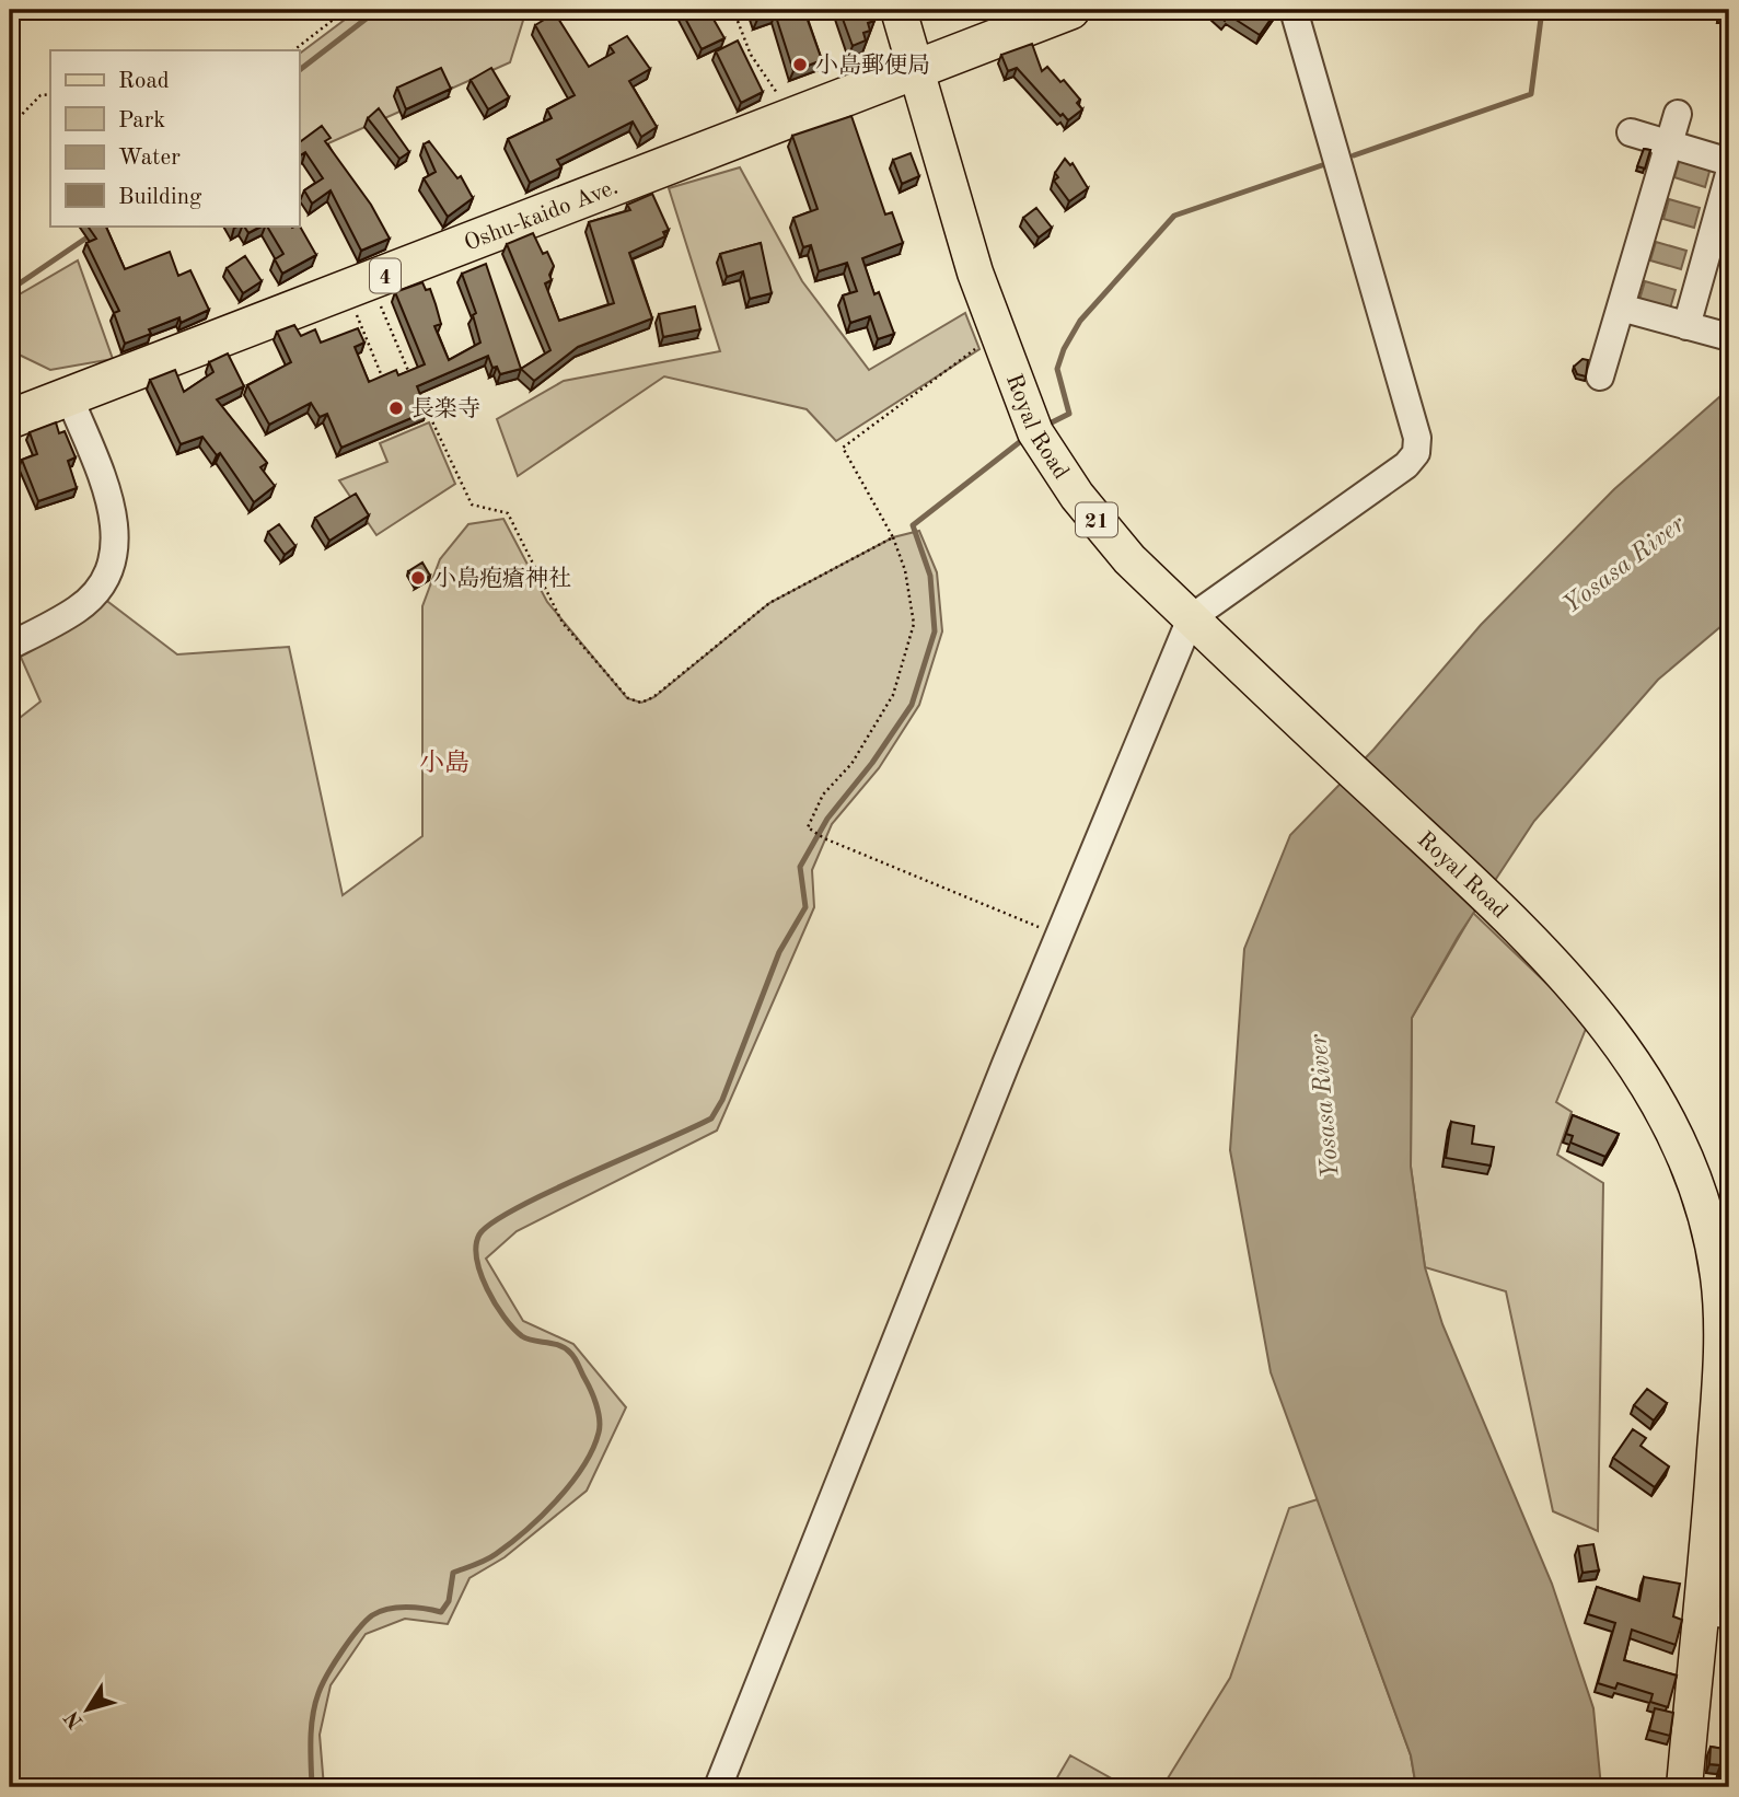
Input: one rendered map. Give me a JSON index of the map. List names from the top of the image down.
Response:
{
  "streets": {
    "highway": ["Oshu-kaido Ave.", "4"],
    "main road": ["Royal Road", "21"]
  },
  "crossings": [
    ["Oshu-kaido Ave.", "Royal Road"]
  ],
  "districts": ["小島"],
  "water": ["Yosasa River"],
  "places": ["小島郵便局", "長楽寺", "小島疱瘡神社"],
  "legend": [
    "Road",
    "Park",
    "Water",
    "Building"
  ],
  "north": "bottom left"
}
